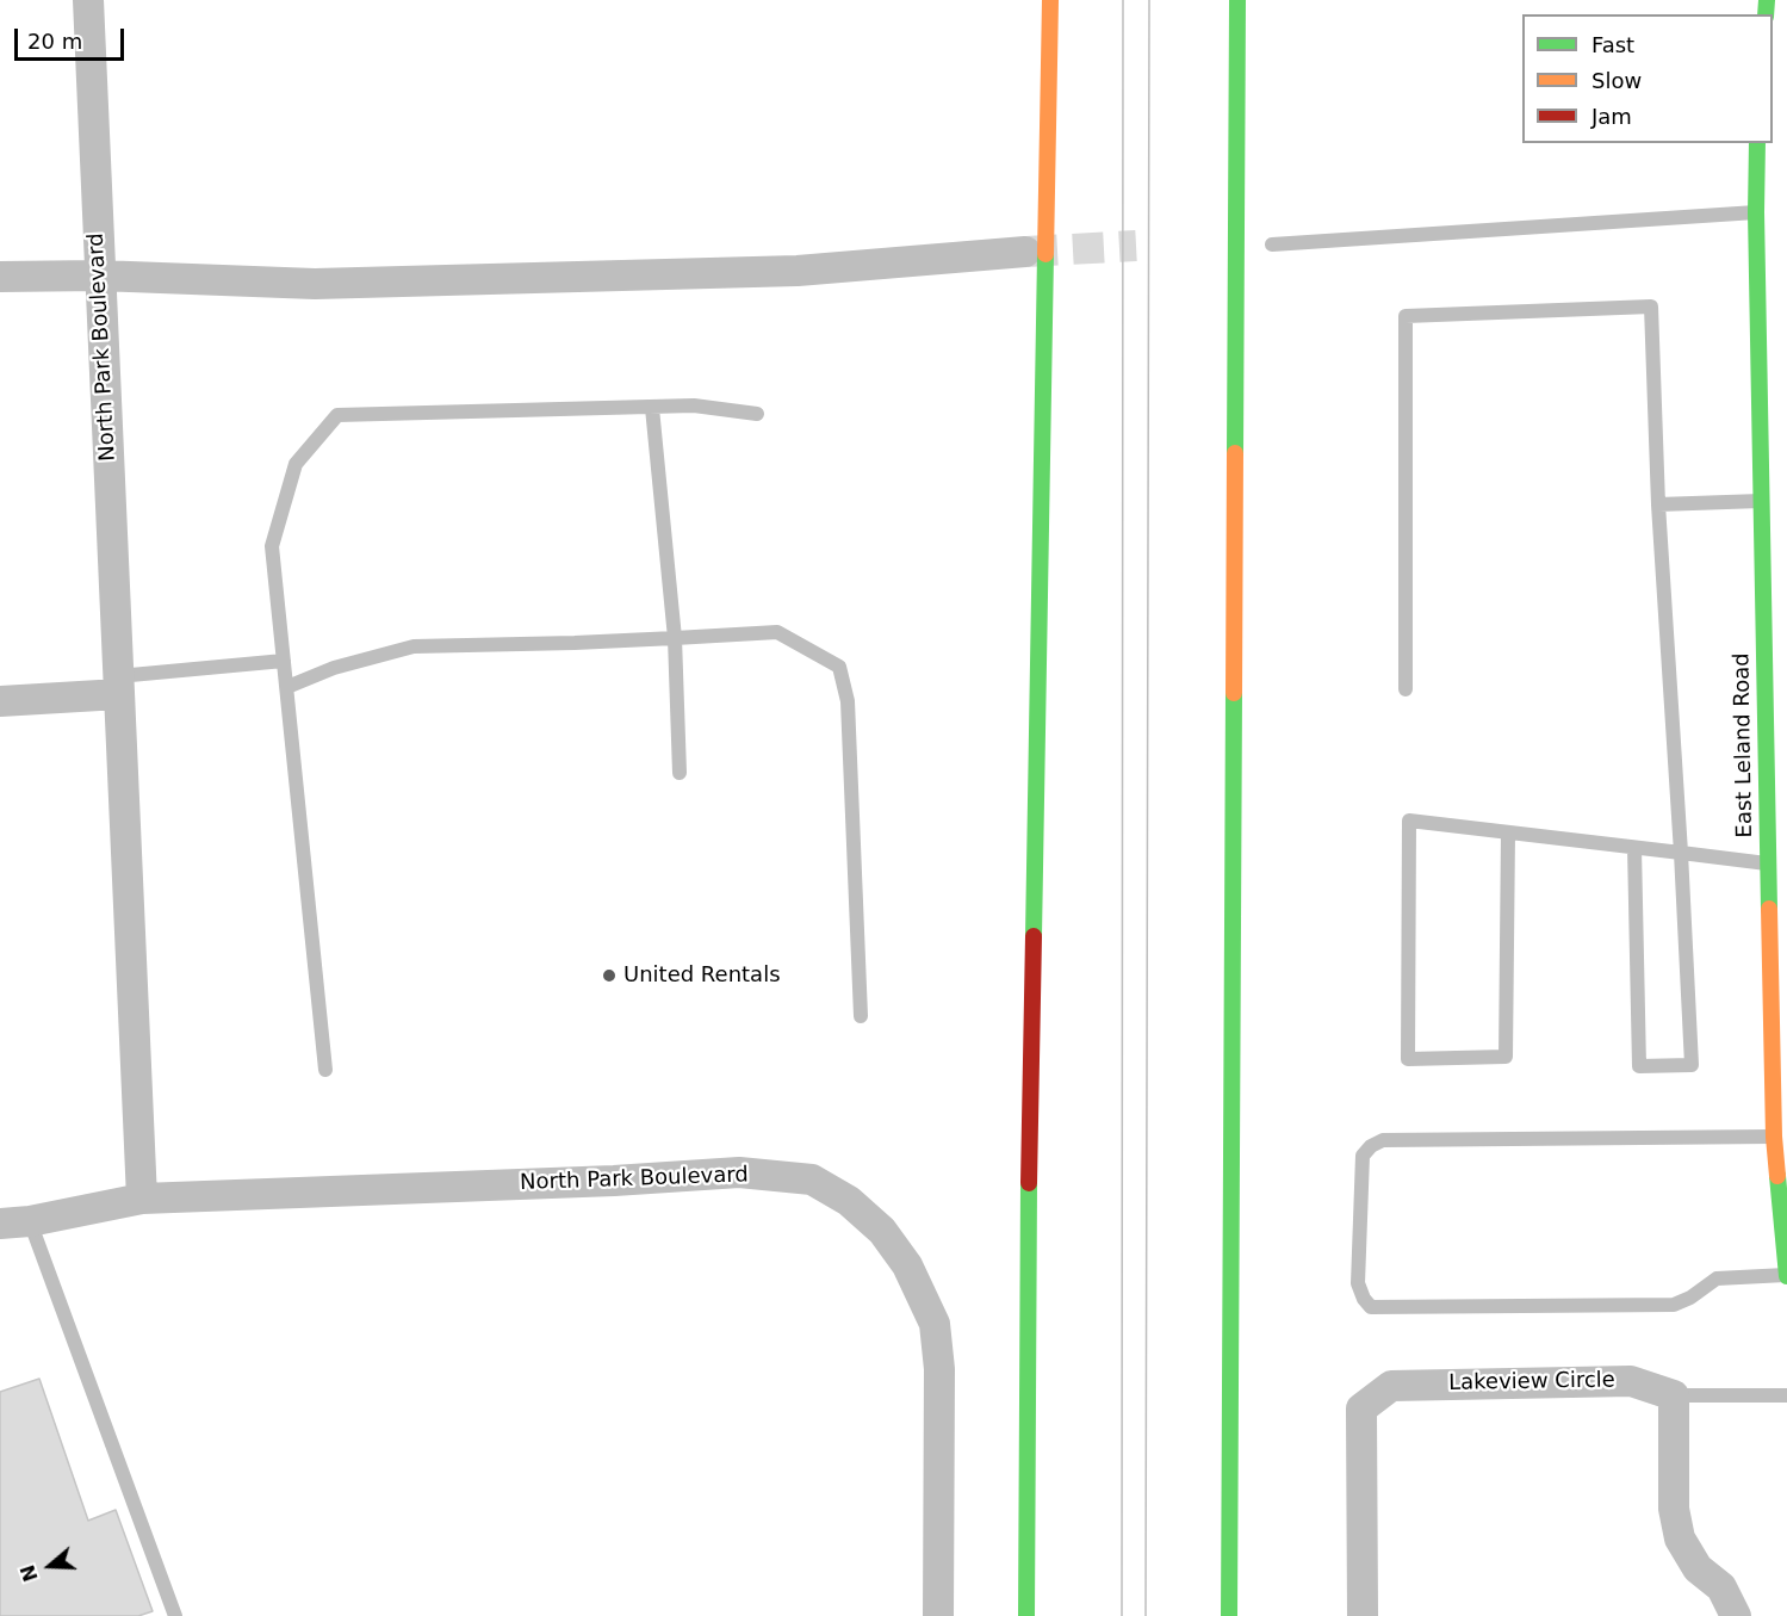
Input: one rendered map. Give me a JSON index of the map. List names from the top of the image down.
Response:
{
  "streets": {
    "main road": ["East Leland Road"],
    "street": ["North Park Boulevard", "Lakeview Circle"]
  },
  "places": ["United Rentals"],
  "legend": ["Fast", "Slow", "Jam"],
  "scale_bar": "20 m",
  "north": "left"
}
